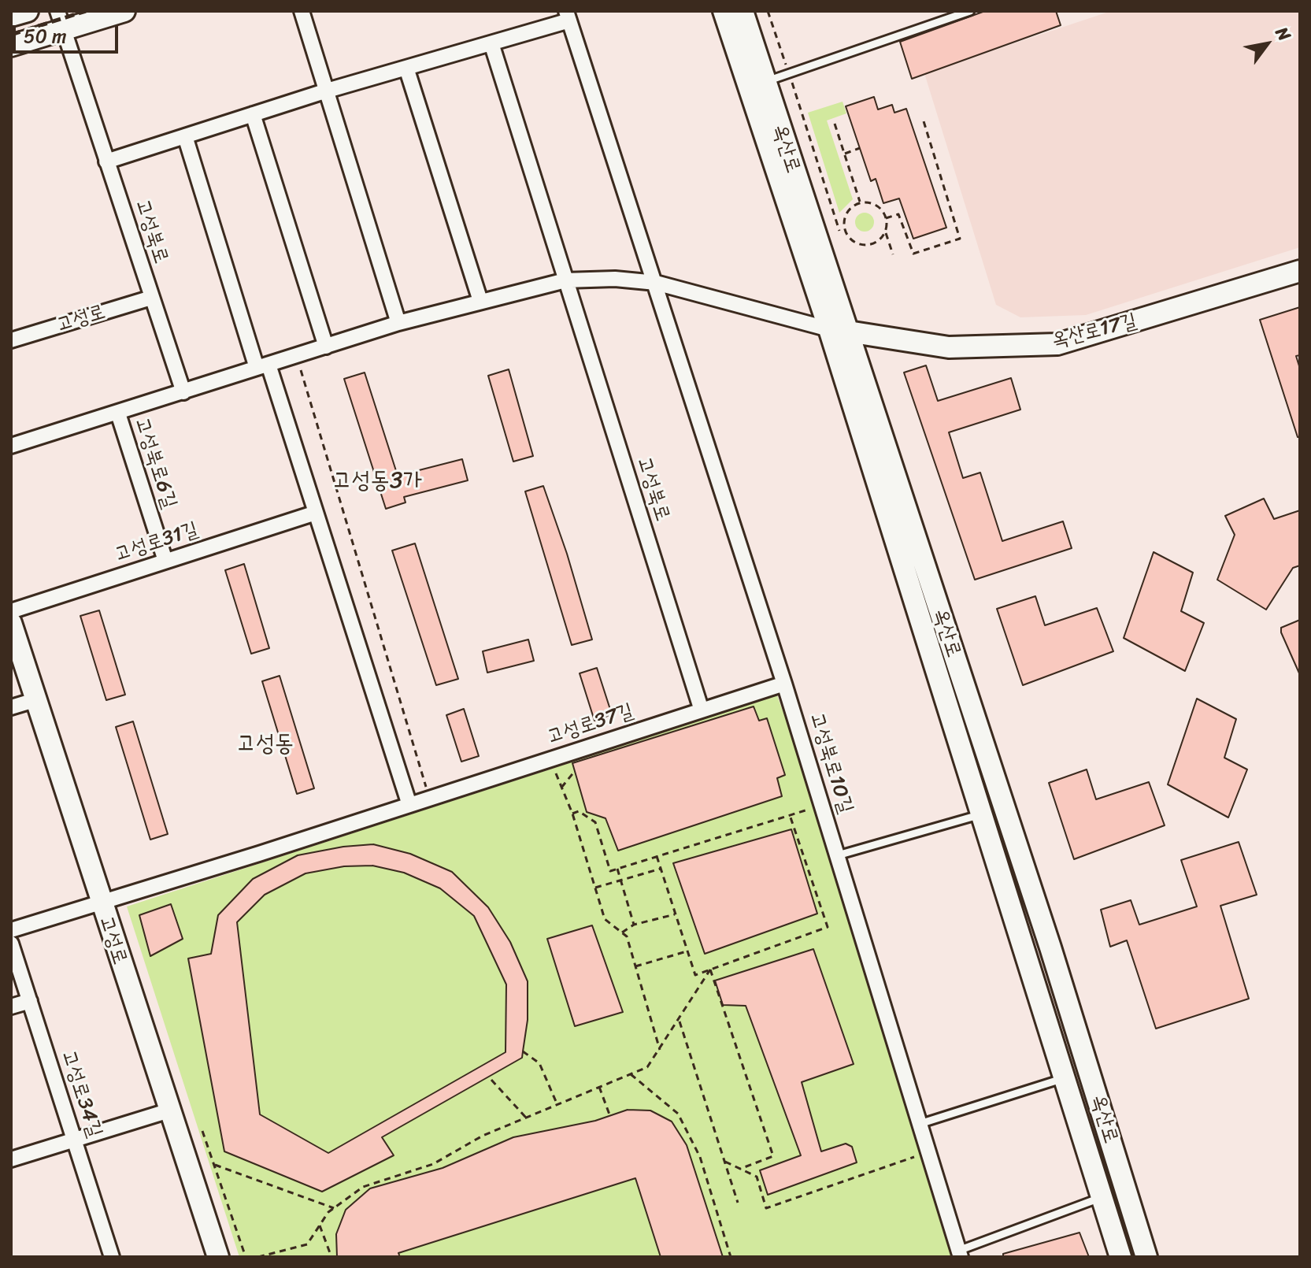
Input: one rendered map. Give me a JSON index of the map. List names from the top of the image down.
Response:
{
  "streets": {
    "main road": ["옥산로", "고성로", "옥산로17길"],
    "street": [
      "고성북로",
      "고성북로6길",
      "고성로31길",
      "고성로37길",
      "고성북로10길",
      "고성로34길"
    ]
  },
  "crossings": [
    ["옥산로", "옥산로17길"],
    ["옥산로", "고성북로10길"],
    ["고성북로", "고성로"],
    ["고성북로", "고성로37길"],
    ["고성로", "고성로37길"],
    ["고성북로6길", "고성로31길"],
    ["고성로37길", "고성북로10길"]
  ],
  "districts": ["고성동3가", "고성동"],
  "scale_bar": "50 m",
  "north": "top right"
}
